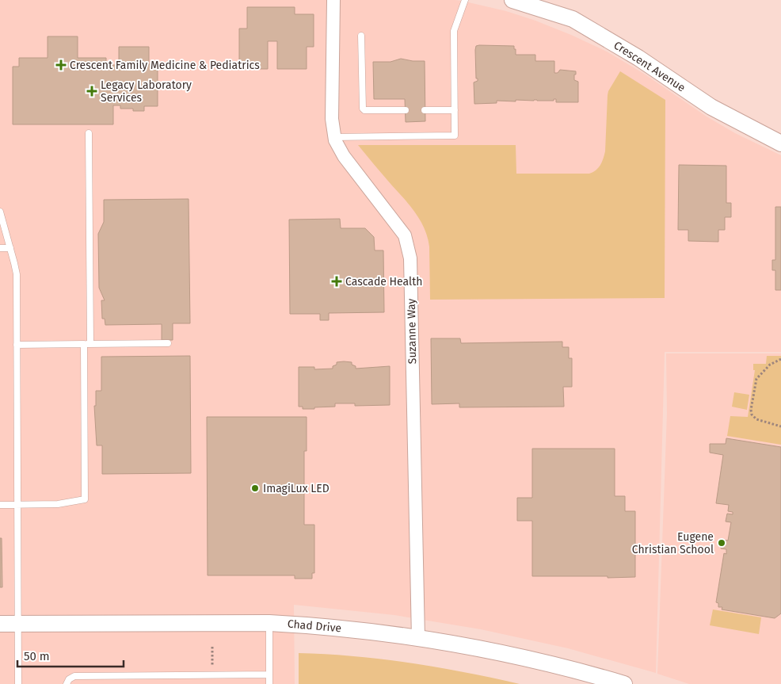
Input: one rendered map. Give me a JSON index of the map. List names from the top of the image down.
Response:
{
  "streets": {
    "street": ["Crescent Avenue", "Suzanne Way", "Chad Drive"]
  },
  "crossings": [
    ["Suzanne Way", "Chad Drive"]
  ],
  "places": {
    "health": ["Crescent Family Medicine & Pediatrics", "Legacy Laboratory Services", "Cascade Health"],
    "other": ["ImagiLux LED", "Eugene Christian School"]
  },
  "scale_bar": "50 m"
}
